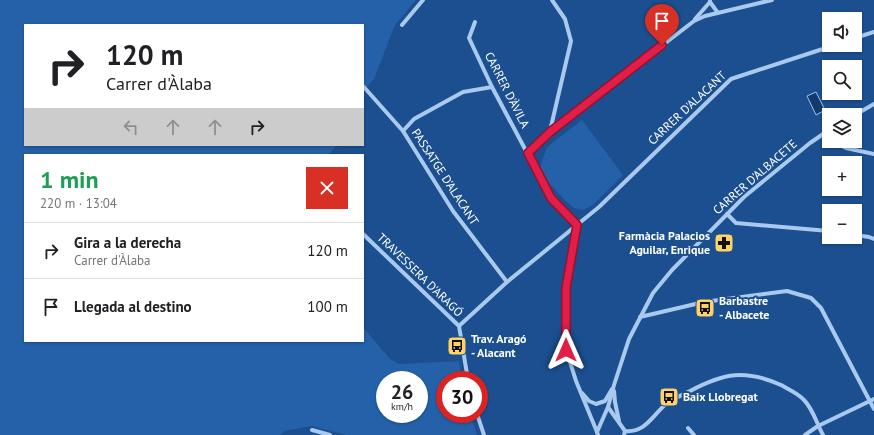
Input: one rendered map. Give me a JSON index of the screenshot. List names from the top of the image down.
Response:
{
  "streets": {
    "street": [
      "CARRER D'ÀVILA",
      "CARRER D'ALACANT",
      "PASSATGE D'ALACANT",
      "CARRER D'ALBACETE",
      "TRAVESSERA D'ARAGÓ"
    ]
  },
  "crossings": [
    ["CARRER D'ÀVILA", "CARRER D'ALACANT"],
    ["CARRER D'ALACANT", "PASSATGE D'ALACANT"],
    ["CARRER D'ALACANT", "TRAVESSERA D'ARAGÓ"]
  ],
  "places": {
    "pharmacy": ["Farmàcia Palacios Aguilar, Enrique"],
    "bus stop": ["Barbastre - Albacete", "Trav. Aragó - Alacant", "Baix Llobregat"]
  },
  "page": {
    "map_buttons": ["+", "−"],
    "turn": ["120 m", "Carrer d'Àlaba"],
    "heading": ["1 min", "220 m · 13:04"],
    "list": [
      {
        "name": "Gira a la derecha",
        "note": "Carrer d'Àlaba",
        "value": "120 m"
      },
      {
        "name": "Llegada al destino",
        "value": "100 m"
      }
    ],
    "speed": "26 km/h",
    "limit": "30"
  }
}
